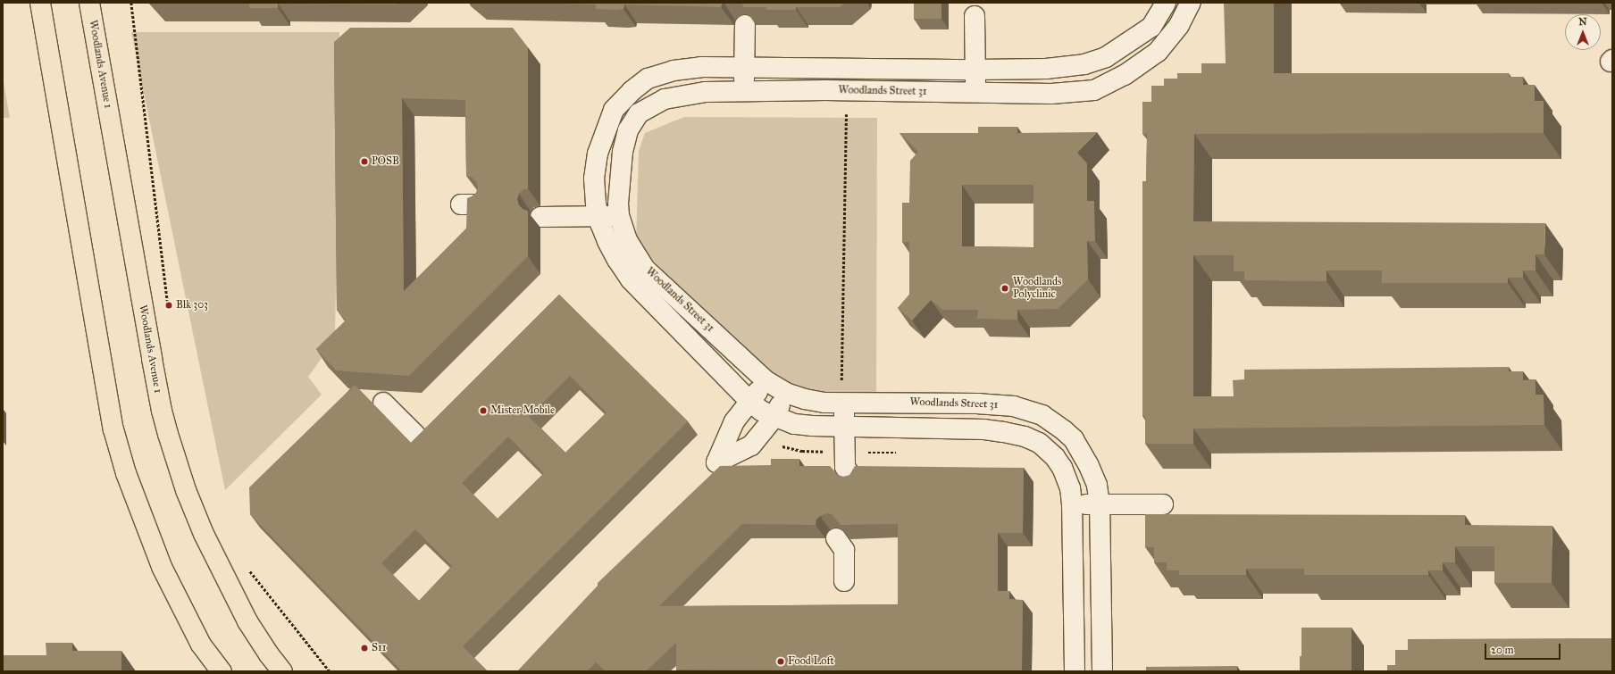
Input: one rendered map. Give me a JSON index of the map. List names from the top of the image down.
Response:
{
  "streets": {
    "main road": ["Woodlands Avenue 1"],
    "street": ["Woodlands Street 31"]
  },
  "places": [
    "POSB",
    "Woodlands Polyclinic",
    "Blk 303",
    "Mister Mobile",
    "S11",
    "Food Loft"
  ],
  "scale_bar": "20 m",
  "north": "top"
}
